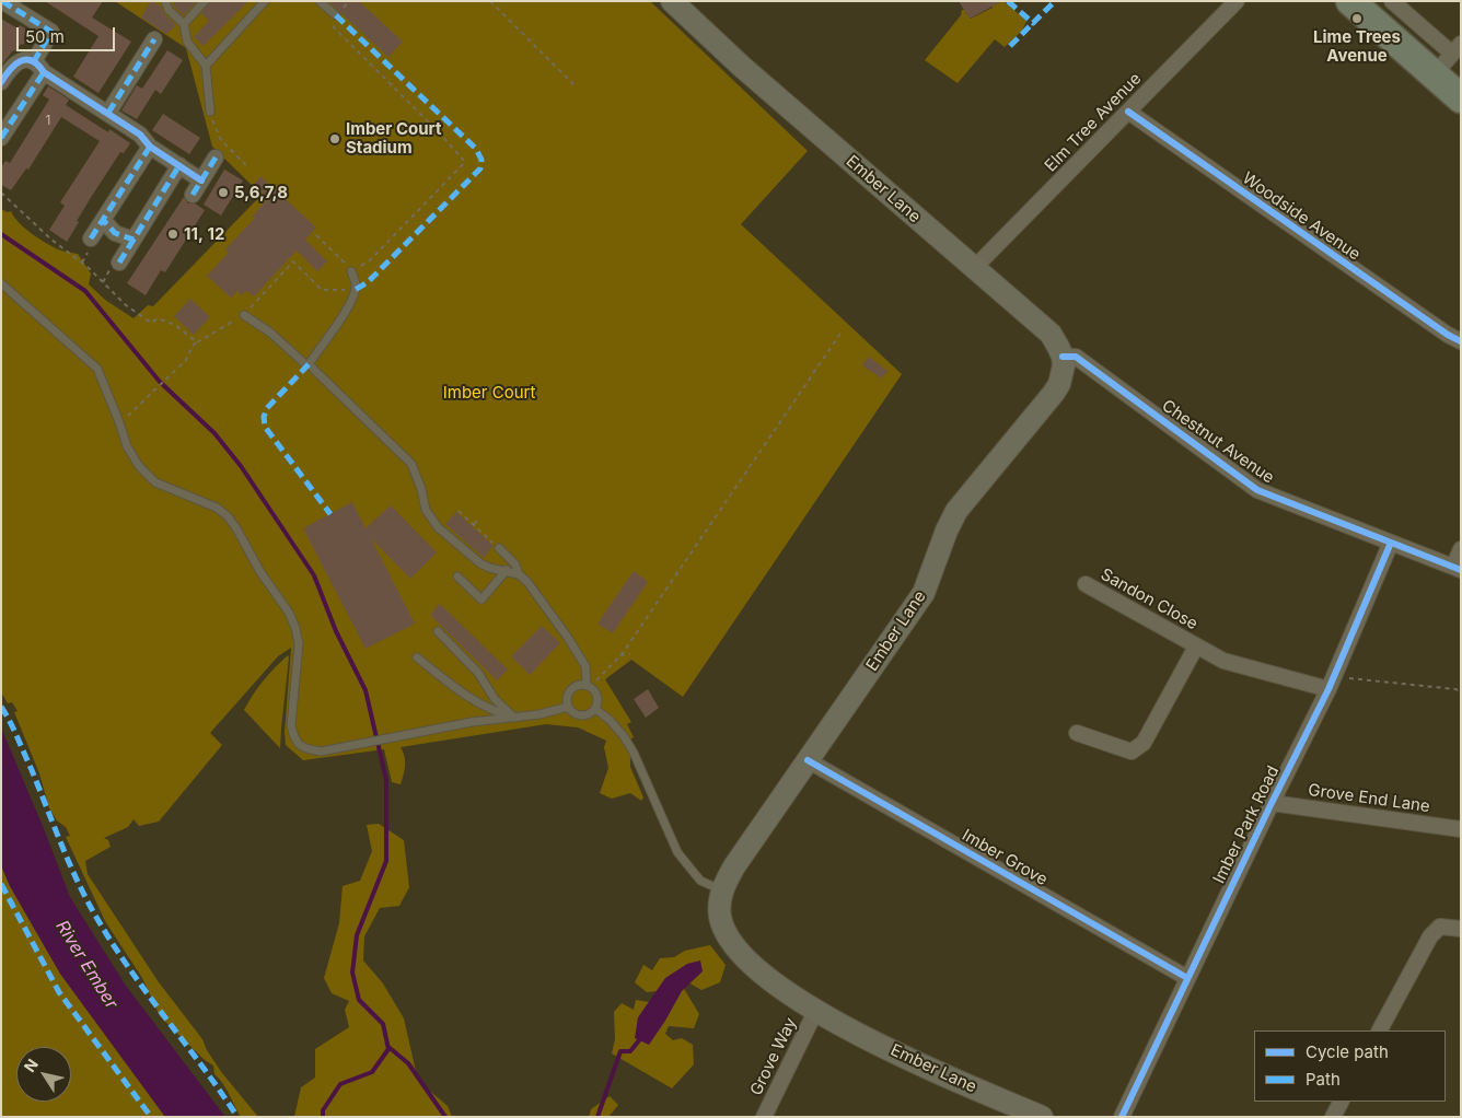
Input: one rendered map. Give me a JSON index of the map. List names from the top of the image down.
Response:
{
  "streets": {
    "main road": ["Ember Lane"],
    "street": [
      "Elm Tree Avenue",
      "Woodside Avenue",
      "Chestnut Avenue",
      "Sandon Close",
      "Grove End Lane",
      "Imber Park Road",
      "Imber Grove",
      "Grove Way"
    ]
  },
  "crossings": [
    ["Elm Tree Avenue", "Ember Lane"],
    ["Elm Tree Avenue", "Woodside Avenue"],
    ["Ember Lane", "Chestnut Avenue"],
    ["Ember Lane", "Imber Grove"],
    ["Ember Lane", "Grove Way"],
    ["Chestnut Avenue", "Imber Park Road"],
    ["Sandon Close", "Imber Park Road"],
    ["Grove End Lane", "Imber Park Road"],
    ["Imber Park Road", "Imber Grove"]
  ],
  "water": ["River Ember"],
  "parks": ["Imber Court"],
  "places": [
    "Lime Trees Avenue",
    "Imber Court Stadium",
    "5,6,7,8",
    "11, 12"
  ],
  "house_numbers": ["1"],
  "legend": ["Cycle path", "Path"],
  "scale_bar": "50 m",
  "north": "top left"
}
